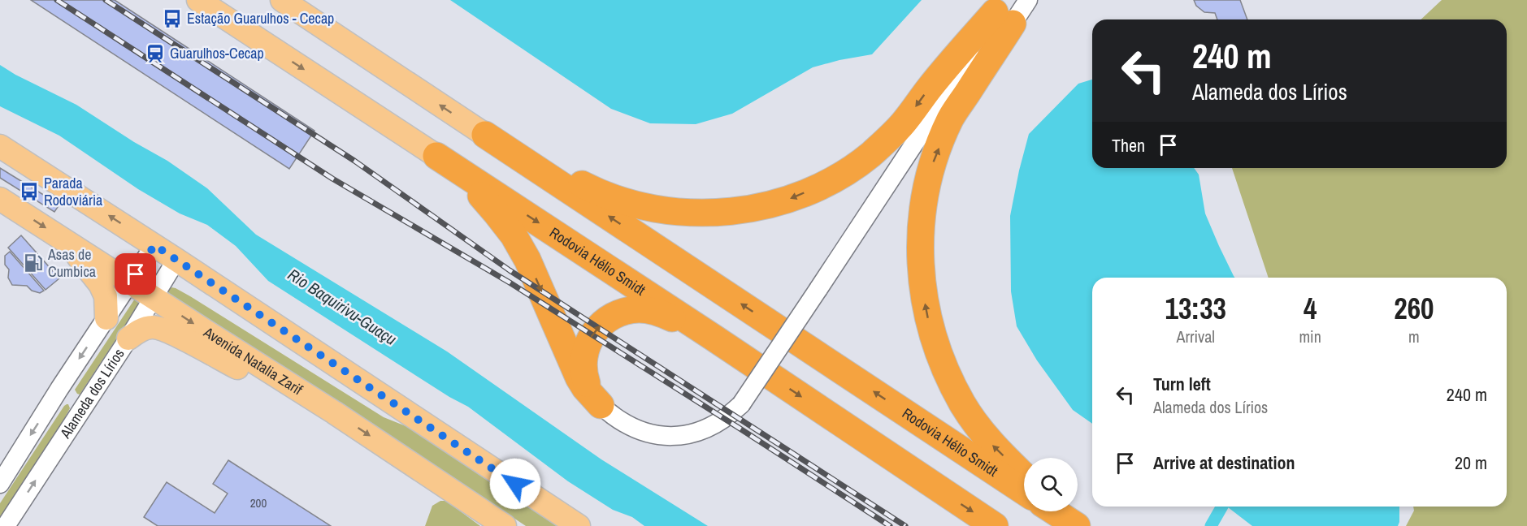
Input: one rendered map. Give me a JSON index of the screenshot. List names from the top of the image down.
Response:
{
  "streets": {
    "highway": ["Rodovia Hélio Smidt"],
    "main road": ["Avenida Natalia Zarif"],
    "street": ["Alameda dos Lírios"]
  },
  "crossings": [
    ["Avenida Natalia Zarif", "Alameda dos Lírios"]
  ],
  "water": ["Rio Baquirivu-Guaçu"],
  "places": {
    "bus stop": ["Estação Guarulhos - Cecap", "Parada Rodoviária"],
    "station": ["Guarulhos-Cecap"],
    "fuel station": ["Asas de Cumbica"]
  },
  "house_numbers": ["200"],
  "page": {
    "turn": ["240 m", "Alameda dos Lírios"],
    "then": "Then",
    "eta": [
      "13:33",
      "Arrival",
      "4",
      "min",
      "260",
      "m"
    ],
    "list": [
      {
        "name": "Turn left",
        "note": "Alameda dos Lírios",
        "value": "240 m"
      },
      {
        "name": "Arrive at destination",
        "value": "20 m"
      }
    ]
  }
}
